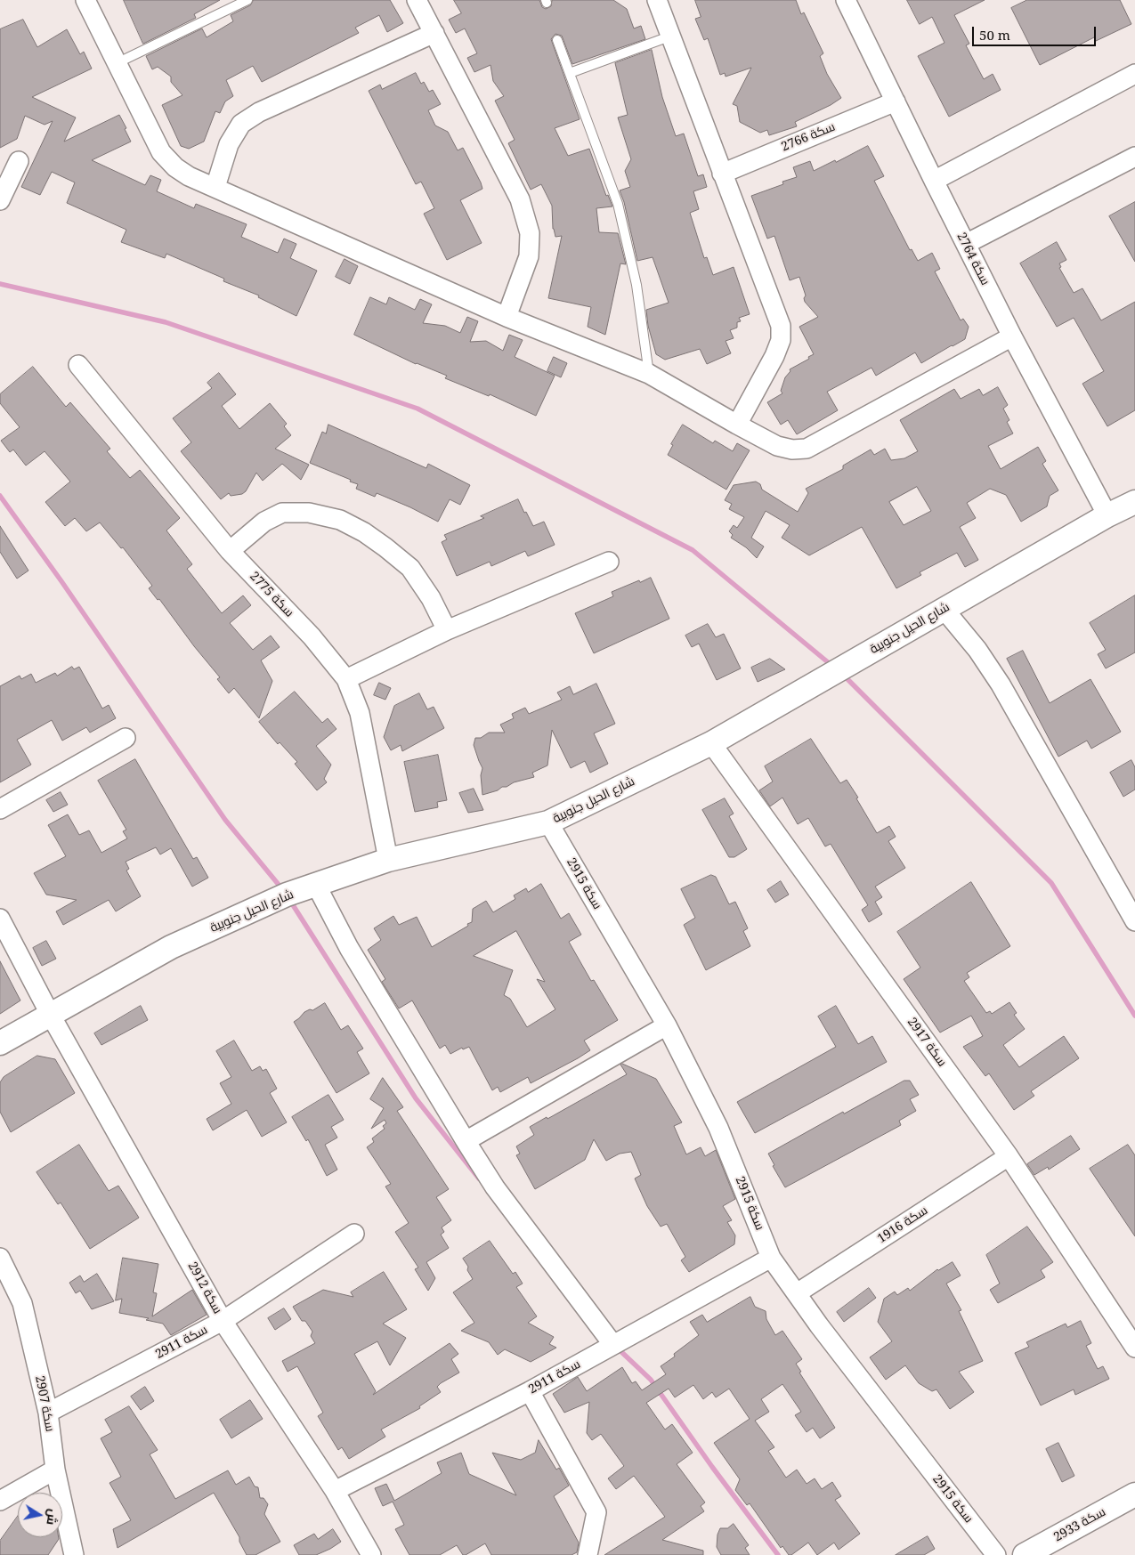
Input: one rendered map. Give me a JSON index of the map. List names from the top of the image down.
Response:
{
  "streets": {
    "street": [
      "سكة 2766",
      "سكة 2764",
      "سكة 2775",
      "شارع الحيل جنوبية",
      "سكة 2915",
      "سكة 2917",
      "سكة 1916",
      "سكة 2912",
      "سكة 2911",
      "سكة 2907",
      "سكة 2933"
    ]
  },
  "crossings": [
    ["سكة 2766", "سكة 2764"],
    ["سكة 2764", "شارع الحيل جنوبية"],
    ["سكة 2775", "شارع الحيل جنوبية"],
    ["شارع الحيل جنوبية", "سكة 2915"],
    ["شارع الحيل جنوبية", "سكة 2917"],
    ["شارع الحيل جنوبية", "سكة 2912"],
    ["سكة 2915", "سكة 1916"],
    ["سكة 2915", "سكة 2911"],
    ["سكة 2917", "سكة 1916"],
    ["سكة 2912", "سكة 2911"],
    ["سكة 2911", "سكة 2907"]
  ],
  "scale_bar": "50 m",
  "north": "right"
}
